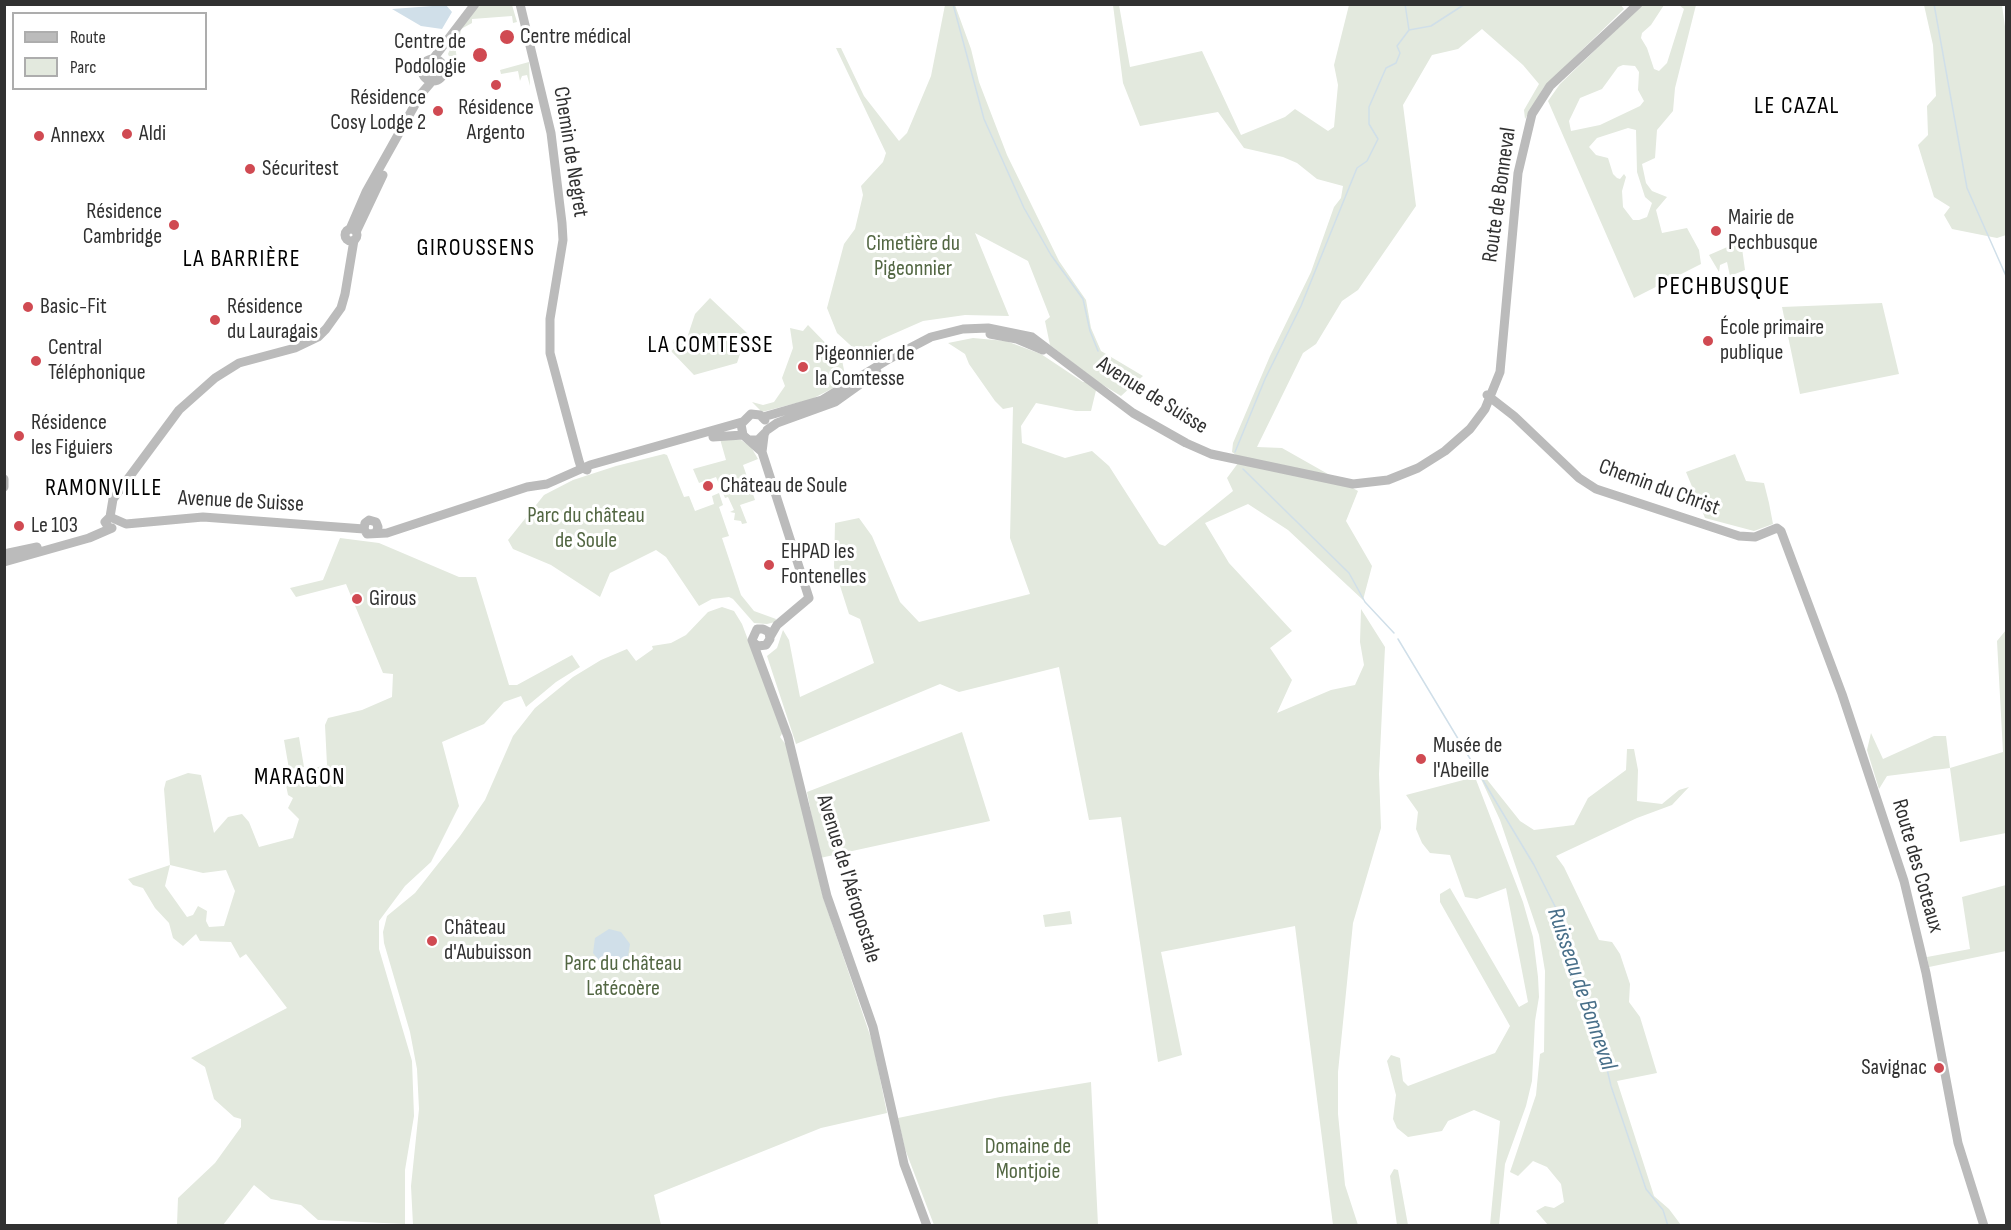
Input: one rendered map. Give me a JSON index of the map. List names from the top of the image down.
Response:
{
  "streets": {
    "street": [
      "Chemin de Negret",
      "Route de Bonneval",
      "Avenue de Suisse",
      "Chemin du Christ",
      "Route des Coteaux",
      "Avenue de l'Aéropostale"
    ]
  },
  "crossings": [
    ["Chemin de Negret", "Avenue de Suisse"],
    ["Route de Bonneval", "Avenue de Suisse"],
    ["Route de Bonneval", "Chemin du Christ"],
    ["Chemin du Christ", "Route des Coteaux"]
  ],
  "districts": [
    "LE CAZAL",
    "GIROUSSENS",
    "LA BARRIÈRE",
    "PECHBUSQUE",
    "LA COMTESSE",
    "RAMONVILLE",
    "MARAGON"
  ],
  "water": ["Ruisseau de Bonneval"],
  "parks": [
    "Cimetière du Pigeonnier",
    "Parc du château de Soule",
    "Parc du château Latécoère",
    "Domaine de Montjoie"
  ],
  "places": [
    "Centre médical",
    "Centre de Podologie",
    "Résidence Argento",
    "Résidence Cosy Lodge 2",
    "Aldi",
    "Annexx",
    "Sécuritest",
    "Résidence Cambridge",
    "Mairie de Pechbusque",
    "Basic-Fit",
    "Résidence du Lauragais",
    "École primaire publique",
    "Central Téléphonique",
    "Pigeonnier de la Comtesse",
    "Résidence les Figuiers",
    "Château de Soule",
    "Le 103",
    "EHPAD les Fontenelles",
    "Girous",
    "Musée de l'Abeille",
    "Château d'Aubuisson",
    "Savignac"
  ],
  "legend": ["Route", "Parc"]
}
